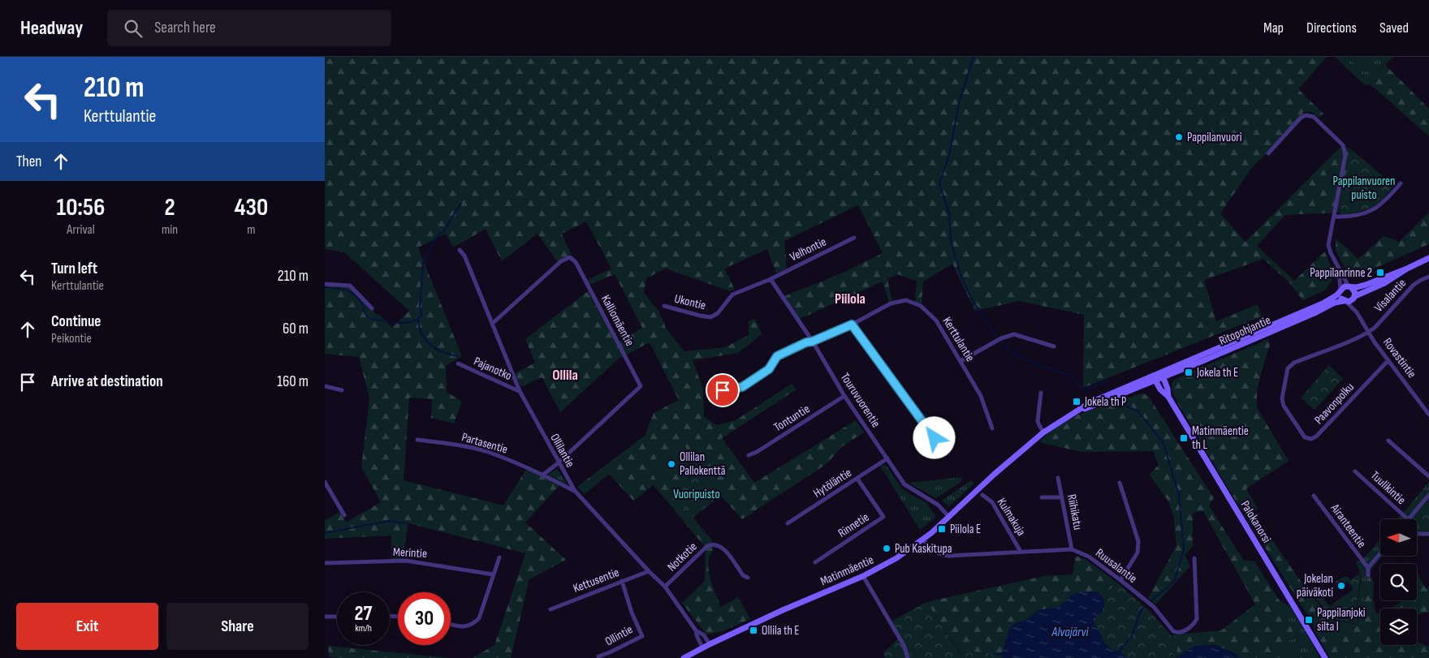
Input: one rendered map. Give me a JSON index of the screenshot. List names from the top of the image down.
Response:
{
  "streets": {
    "main road": ["Ritopohjantie", "Palokanorsi", "Matinmäentie"],
    "street": [
      "Velhontie",
      "Visalantie",
      "Ukontie",
      "Kalliomäentie",
      "Kerttulantie",
      "Rovastintie",
      "Pajanotko",
      "Touruvuorentie",
      "Paavonpolku",
      "Tontuntie",
      "Partasentie",
      "Ollilantie",
      "Hytöläntie",
      "Tuulikintie",
      "Riihikatu",
      "Kulmakuja",
      "Rinnetie",
      "Airanteentie",
      "Merintie",
      "Notkotie",
      "Ruusalantie",
      "Kettusentie",
      "Ollintie"
    ]
  },
  "crossings": [
    ["Velhontie", "Ukontie"],
    ["Velhontie", "Touruvuorentie"],
    ["Visalantie", "Rovastintie"],
    ["Visalantie", "Paavonpolku"],
    ["Ukontie", "Touruvuorentie"],
    ["Kalliomäentie", "Ollilantie"],
    ["Ritopohjantie", "Rovastintie"],
    ["Ritopohjantie", "Palokanorsi"],
    ["Ritopohjantie", "Matinmäentie"],
    ["Kerttulantie", "Touruvuorentie"],
    ["Rovastintie", "Paavonpolku"],
    ["Pajanotko", "Ollilantie"],
    ["Touruvuorentie", "Tontuntie"],
    ["Touruvuorentie", "Hytöläntie"],
    ["Touruvuorentie", "Matinmäentie"],
    ["Partasentie", "Ollilantie"],
    ["Ollilantie", "Notkotie"],
    ["Ollilantie", "Matinmäentie"],
    ["Ollilantie", "Kettusentie"],
    ["Hytöläntie", "Rinnetie"],
    ["Riihikatu", "Ruusalantie"],
    ["Kulmakuja", "Ruusalantie"],
    ["Palokanorsi", "Matinmäentie"],
    ["Ruusalantie", "Matinmäentie"],
    ["Kettusentie", "Ollintie"]
  ],
  "districts": ["Piilola", "Ollila"],
  "water": ["Alvajärvi"],
  "parks": ["Pappilanvuoren puisto", "Vuoripuisto"],
  "places": {
    "other": [
      "Pappilanvuori",
      "Ollilan Pallokenttä",
      "Pub Kaskitupa",
      "Jokelan päiväkoti"
    ],
    "transit": [
      "Pappilanrinne 2",
      "Jokela th E",
      "Jokela th P",
      "Matinmäentie th L",
      "Piilola E",
      "Pappilanjoki silta I",
      "Ollila th E"
    ]
  },
  "north": "left",
  "page": {
    "header": "Headway",
    "search": "Search here",
    "nav": ["Map", "Directions", "Saved"],
    "turn": ["210 m", "Kerttulantie"],
    "then": "Then",
    "eta": [
      "10:56",
      "Arrival",
      "2",
      "min",
      "430",
      "m"
    ],
    "list": [
      {
        "name": "Turn left",
        "note": "Kerttulantie",
        "value": "210 m"
      },
      {
        "name": "Continue",
        "note": "Peikontie",
        "value": "60 m"
      },
      {
        "name": "Arrive at destination",
        "value": "160 m"
      }
    ],
    "speed": "27 km/h",
    "limit": "30",
    "buttons": ["Exit", "Share"]
  }
}
